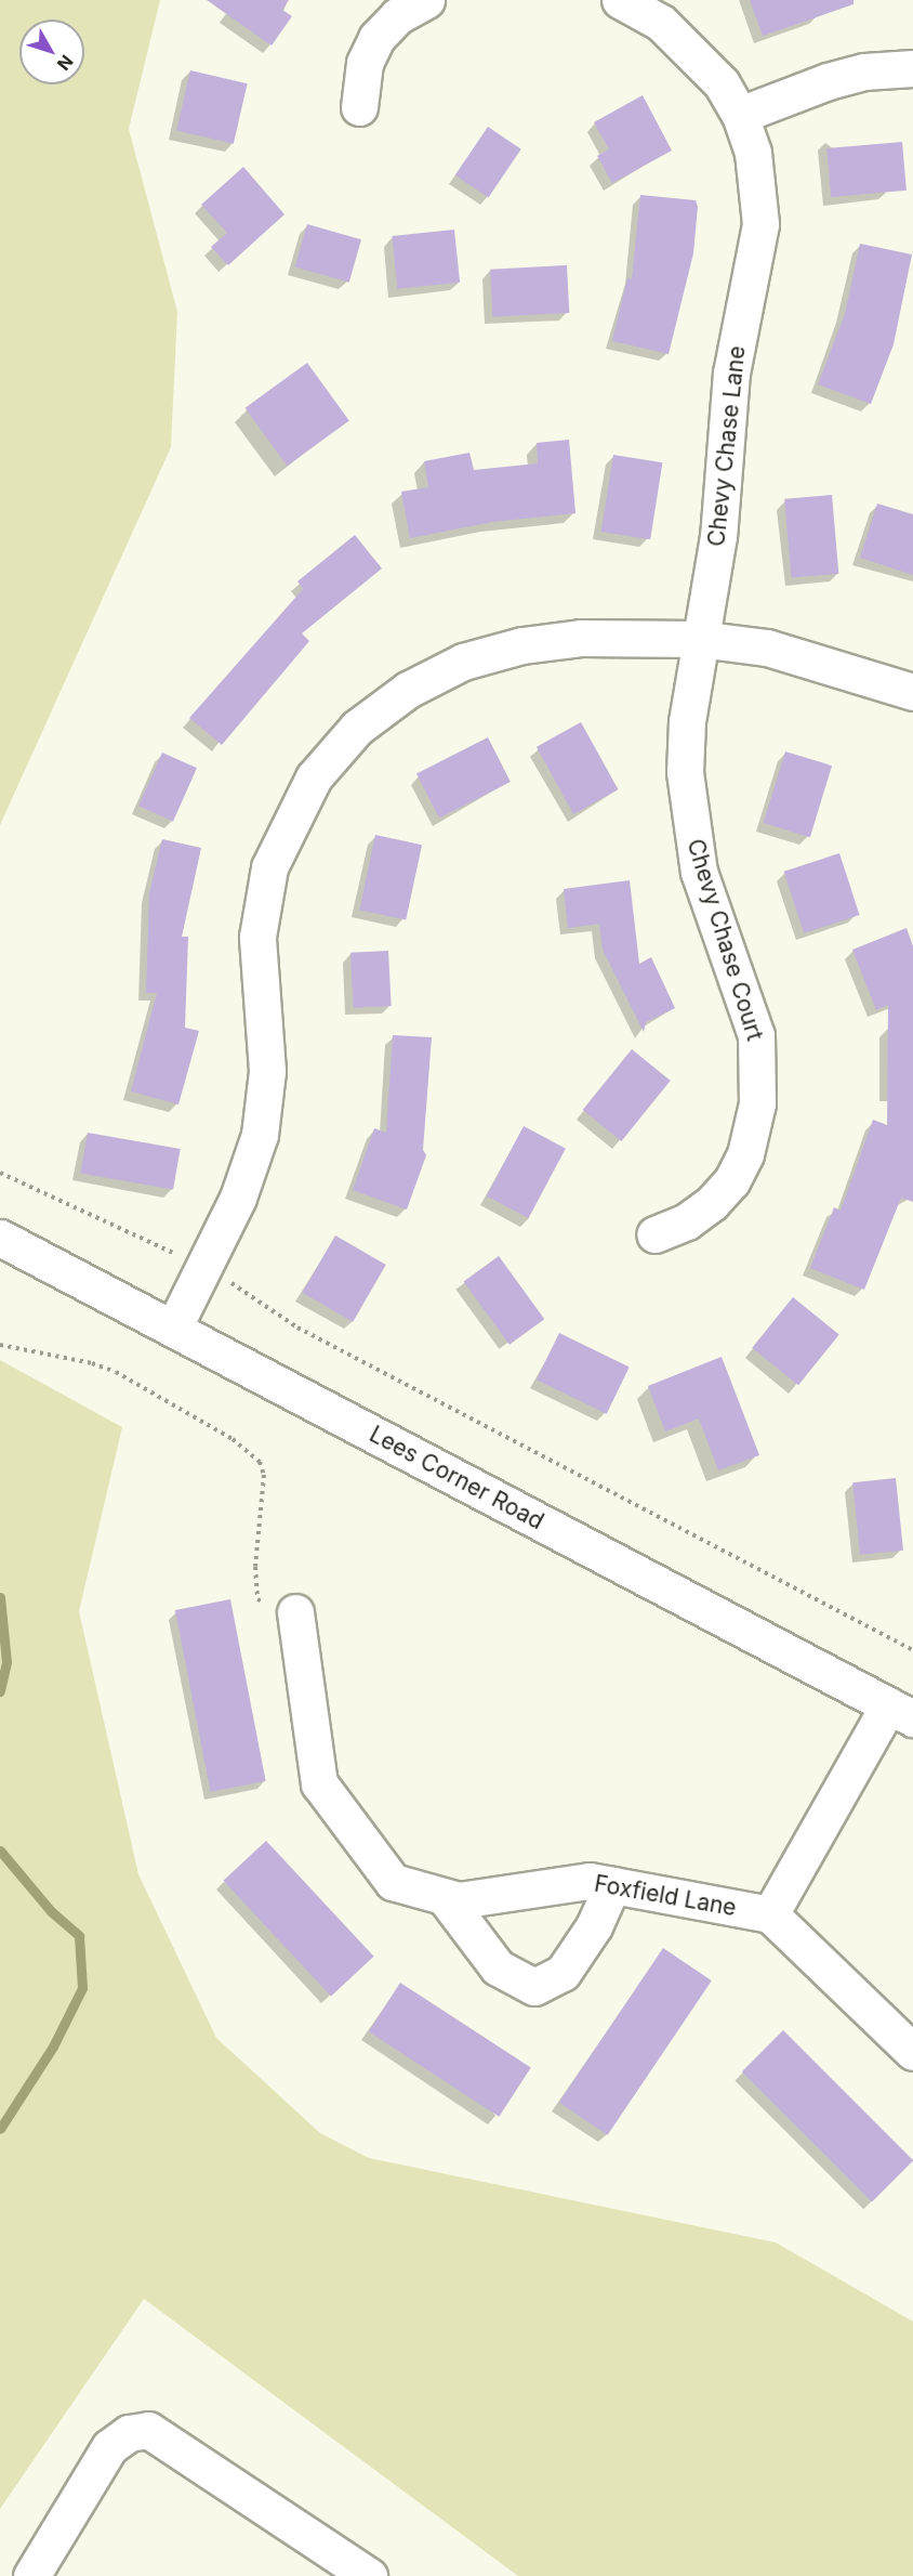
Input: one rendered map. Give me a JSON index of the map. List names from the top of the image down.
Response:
{
  "streets": {
    "street": [
      "Chevy Chase Lane",
      "Chevy Chase Court",
      "Lees Corner Road",
      "Foxfield Lane"
    ]
  },
  "crossings": [
    ["Chevy Chase Lane", "Chevy Chase Court"]
  ],
  "north": "bottom right"
}
